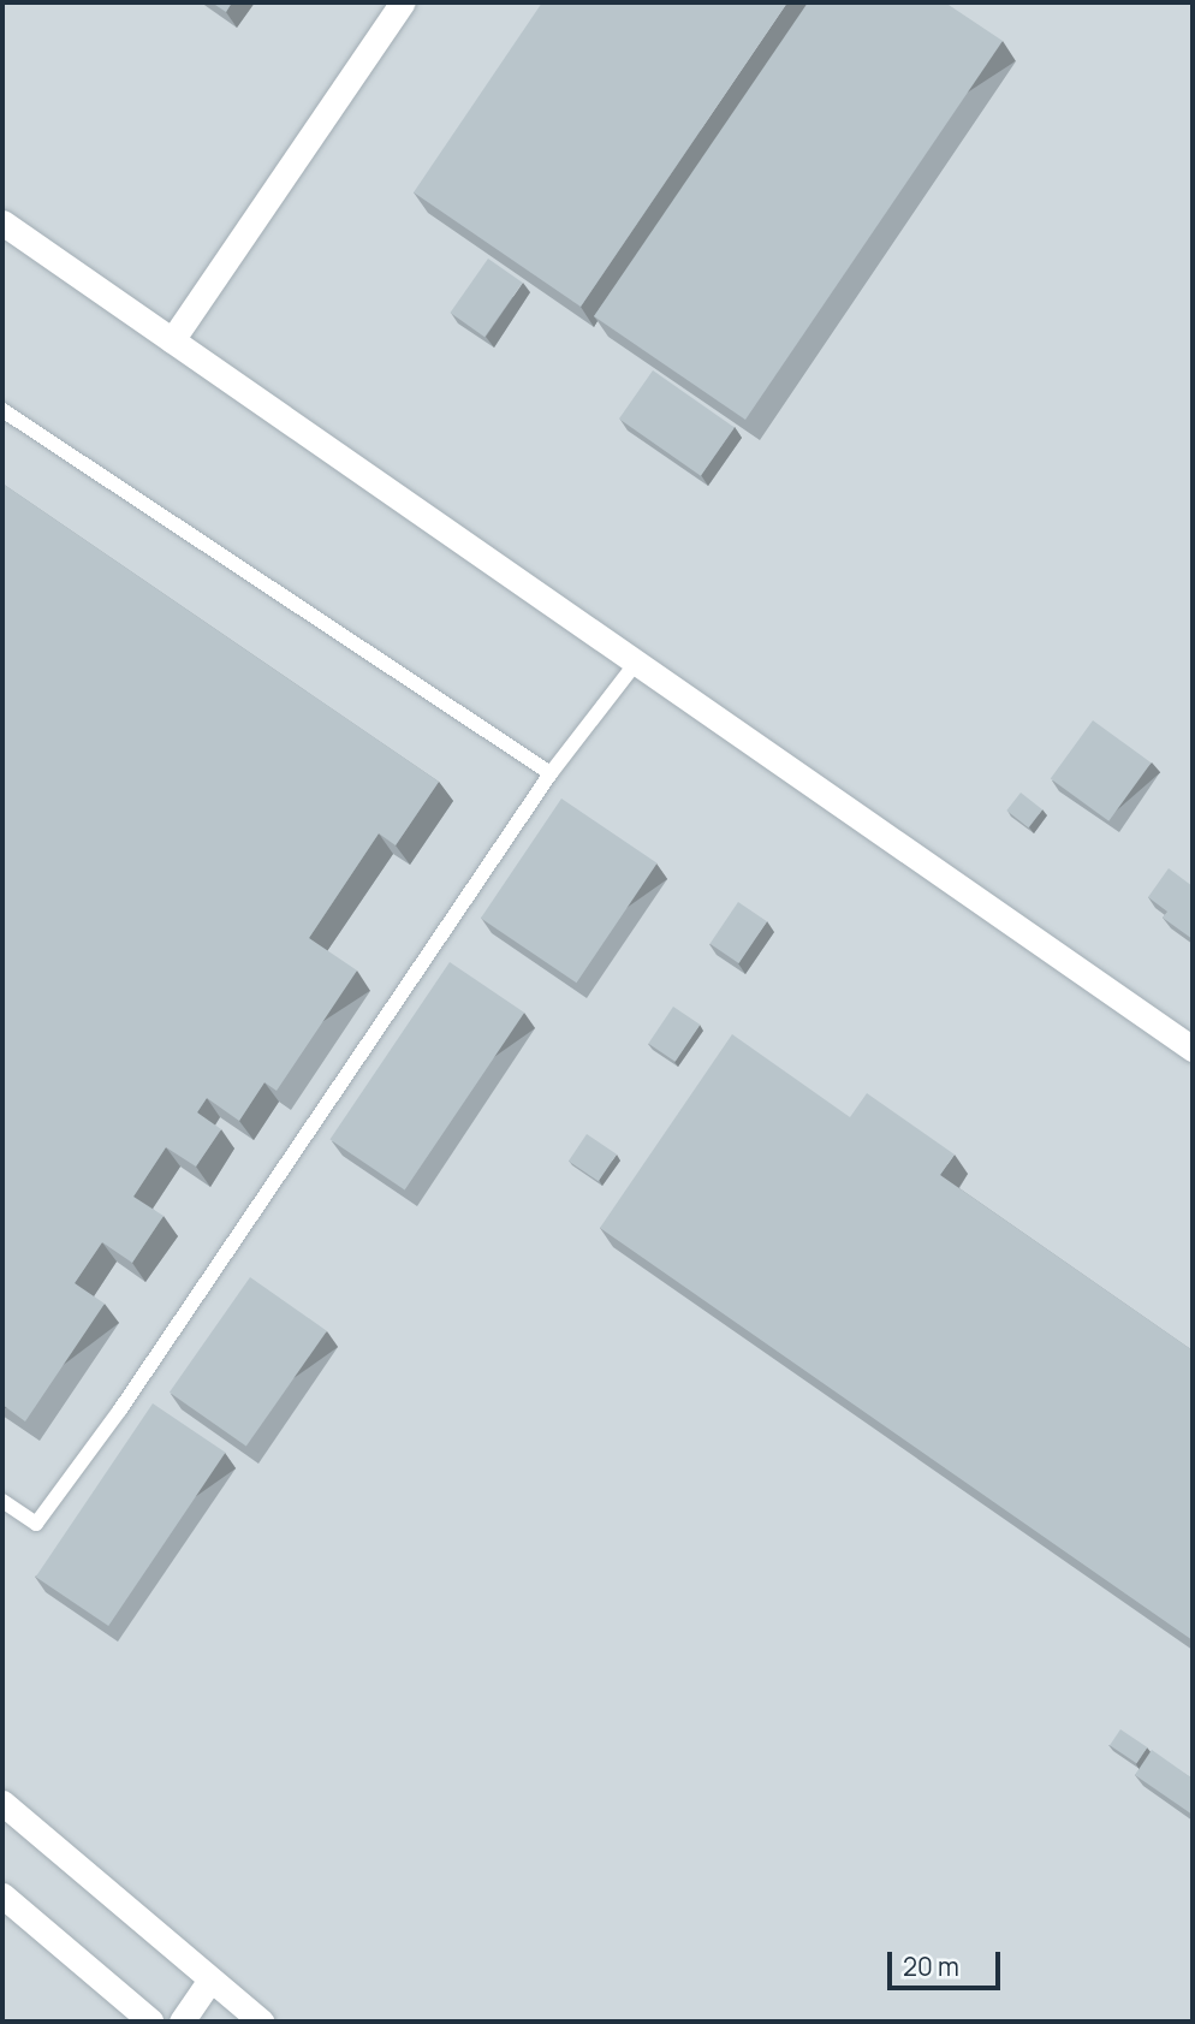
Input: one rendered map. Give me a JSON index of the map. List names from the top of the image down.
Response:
{
  "scale_bar": "20 m"
}
